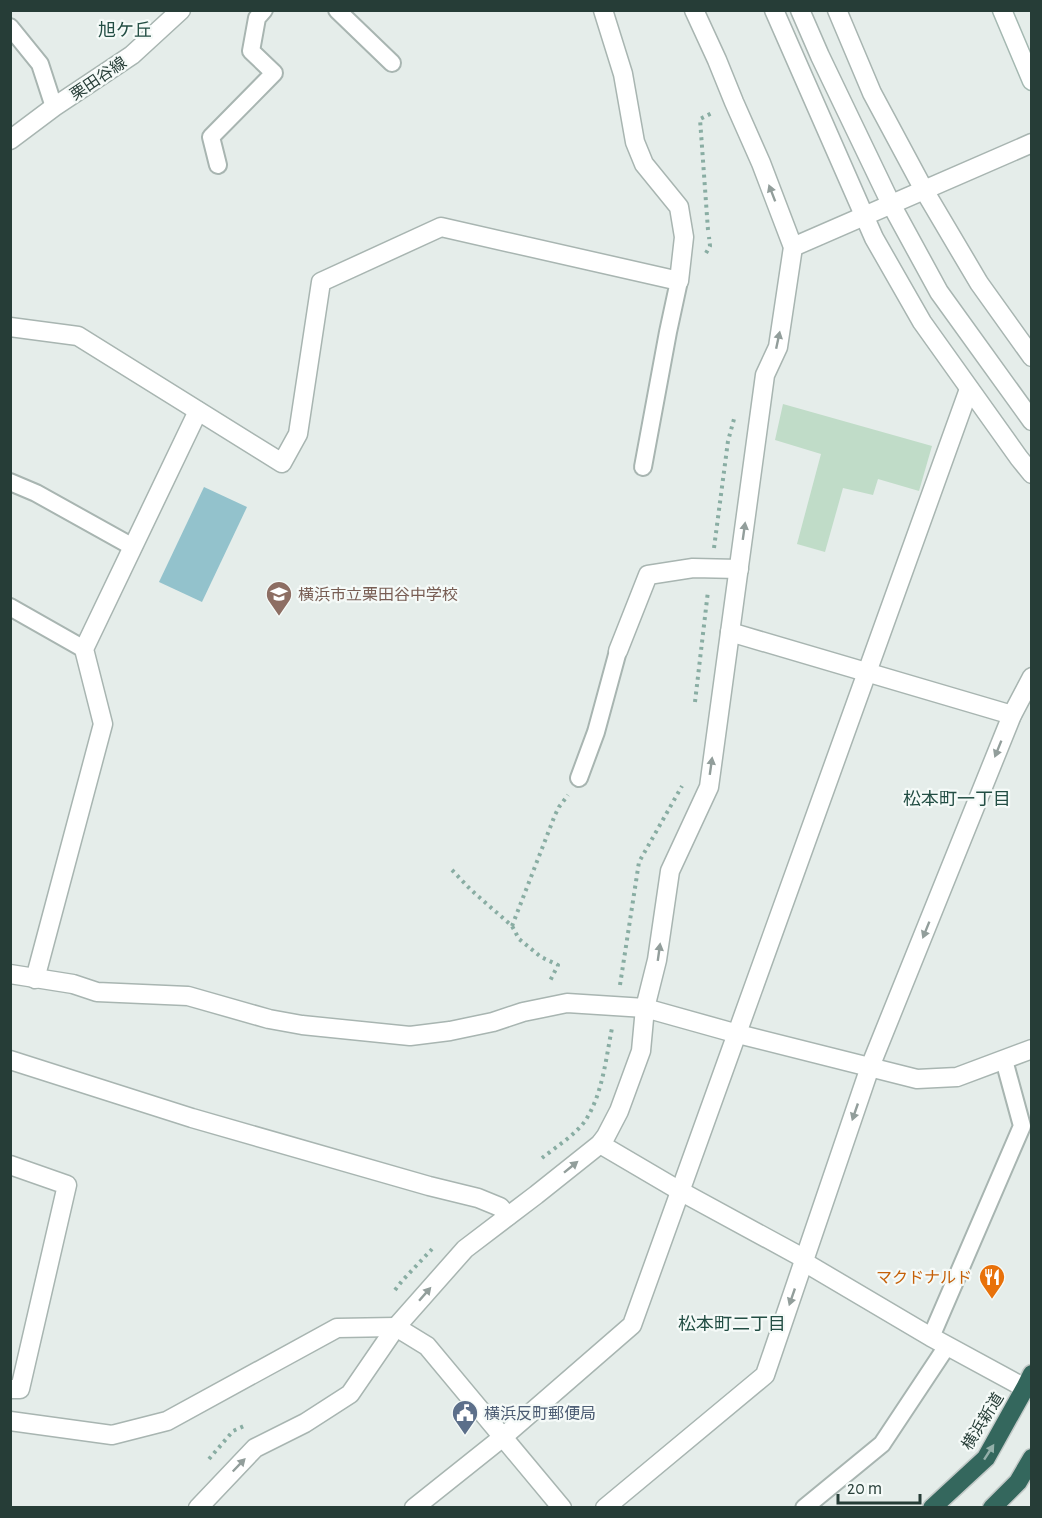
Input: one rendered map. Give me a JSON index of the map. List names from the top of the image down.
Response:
{
  "streets": {
    "highway": ["横浜新道"],
    "street": ["栗田谷線"]
  },
  "districts": ["旭ケ丘", "松本町一丁目", "松本町二丁目"],
  "places": {
    "school or university": ["横浜市立栗田谷中学校"],
    "restaurant": ["マクドナルド"],
    "public building": ["横浜反町郵便局"]
  },
  "scale_bar": "20 m"
}
